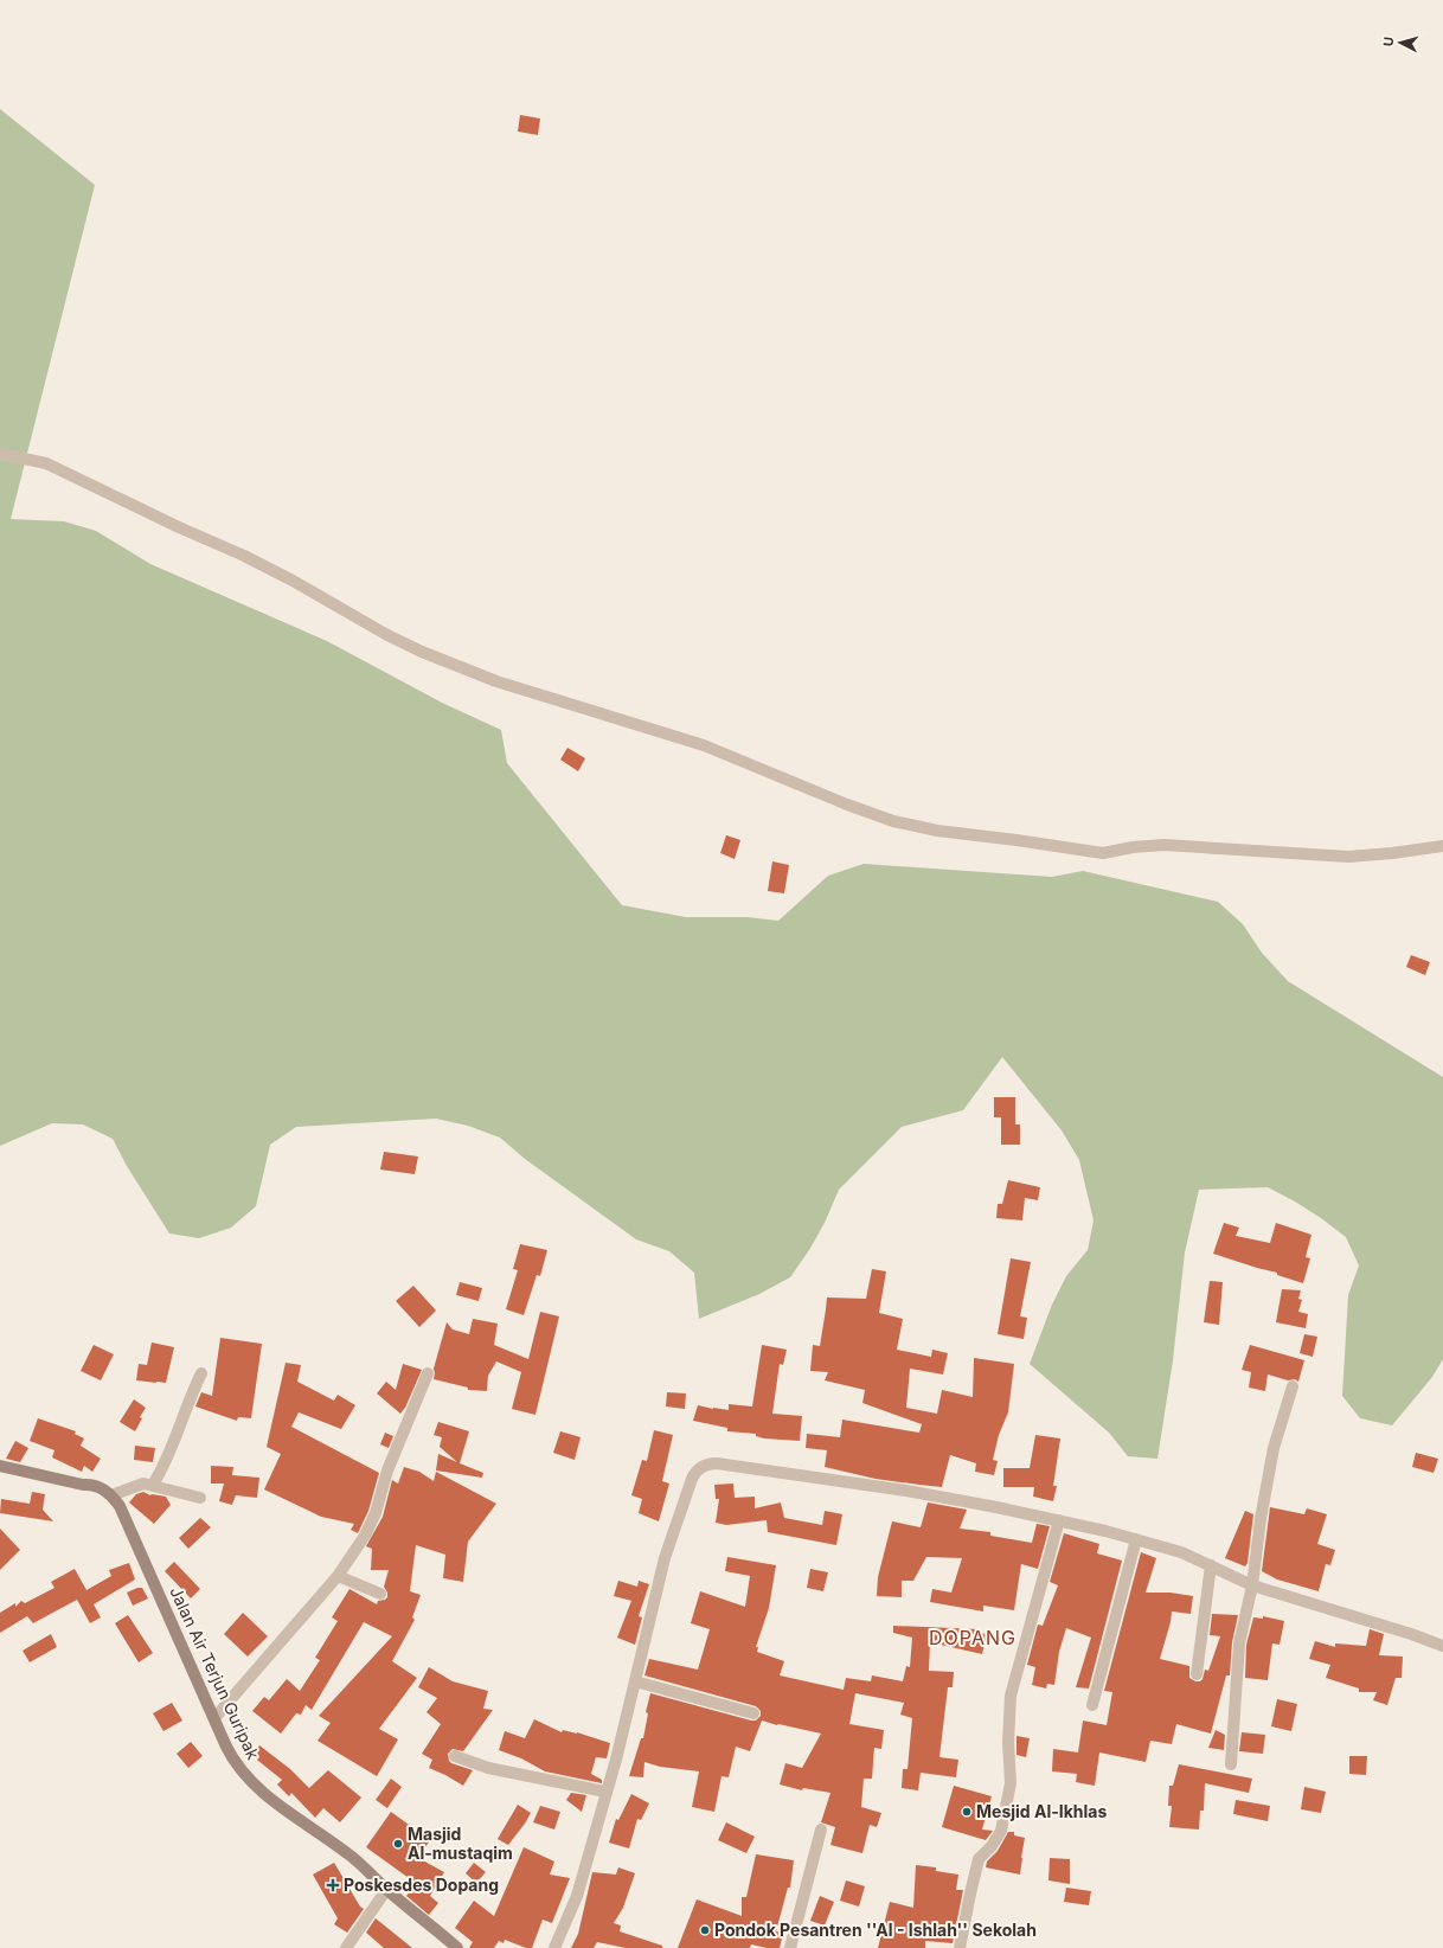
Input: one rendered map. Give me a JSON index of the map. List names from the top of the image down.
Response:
{
  "streets": {
    "street": ["Jalan Air Terjun Guripak"]
  },
  "districts": ["DOPANG"],
  "places": {
    "other": ["Mesjid Al-Ikhlas", "Masjid Al-mustaqim", "Pondok Pesantren ''Al - Ishlah'' Sekolah"],
    "health": ["Poskesdes Dopang"]
  },
  "north": "left"
}
